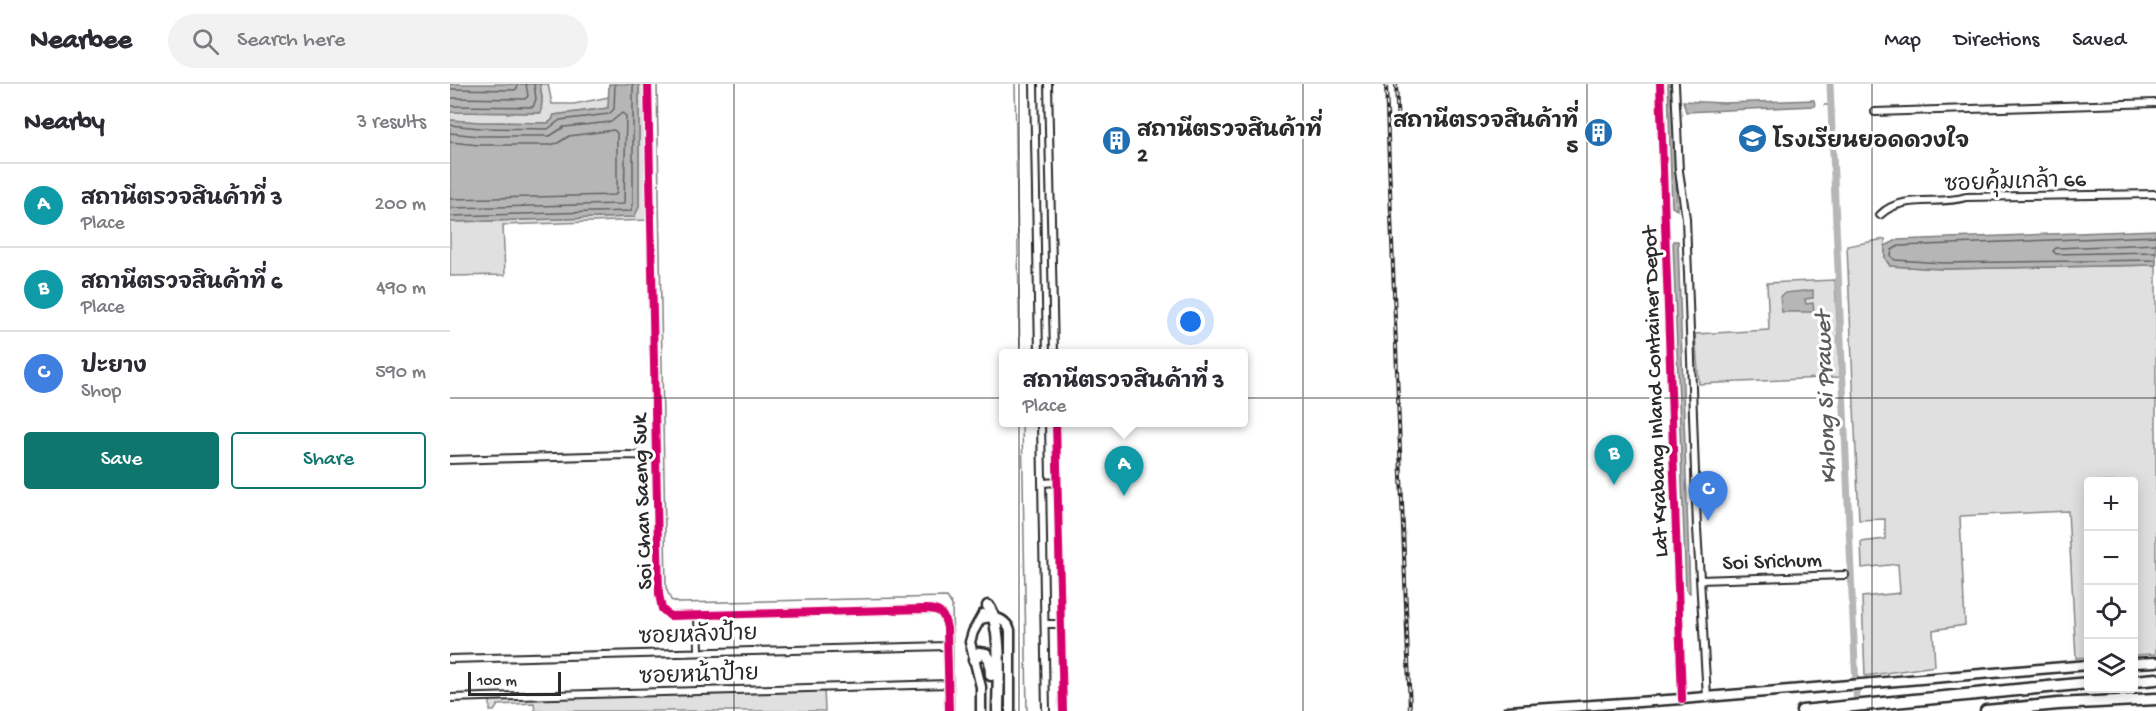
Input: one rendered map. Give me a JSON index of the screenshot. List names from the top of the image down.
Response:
{
  "streets": {
    "street": [
      "ซอยคุ้มเกล้า 66",
      "Lat Krabang Inland Container Depot",
      "Soi Chan Saeng Suk",
      "Soi Srichum",
      "ซอยหลังป้าย",
      "ซอยหน้าป้าย"
    ]
  },
  "crossings": [
    ["Lat Krabang Inland Container Depot", "Soi Srichum"],
    ["Soi Chan Saeng Suk", "ซอยหลังป้าย"],
    ["Soi Chan Saeng Suk", "ซอยหน้าป้าย"]
  ],
  "water": ["Khlong Si Prawet"],
  "places": {
    "building": ["สถานีตรวจสินค้าที่ 5", "สถานีตรวจสินค้าที่ 2"],
    "school or university": ["โรงเรียนยอดดวงใจ"]
  },
  "scale_bar": "100 m",
  "page": {
    "header": "Nearbee",
    "search": "Search here",
    "nav": ["Map", "Directions", "Saved"],
    "heading": ["Nearby", "3 results"],
    "list": [
      {
        "mark": "A",
        "name": "สถานีตรวจสินค้าที่ 3",
        "note": "Place",
        "value": "200 m"
      },
      {
        "mark": "B",
        "name": "สถานีตรวจสินค้าที่ 6",
        "note": "Place",
        "value": "490 m"
      },
      {
        "mark": "C",
        "name": "ปะยาง",
        "note": "Shop",
        "value": "590 m"
      }
    ],
    "popup": ["สถานีตรวจสินค้าที่ 3", "Place"],
    "buttons": ["Save", "Share"],
    "pins": ["B", "A", "C"],
    "map_buttons": ["+", "−"],
    "scale": "100 m"
  }
}
